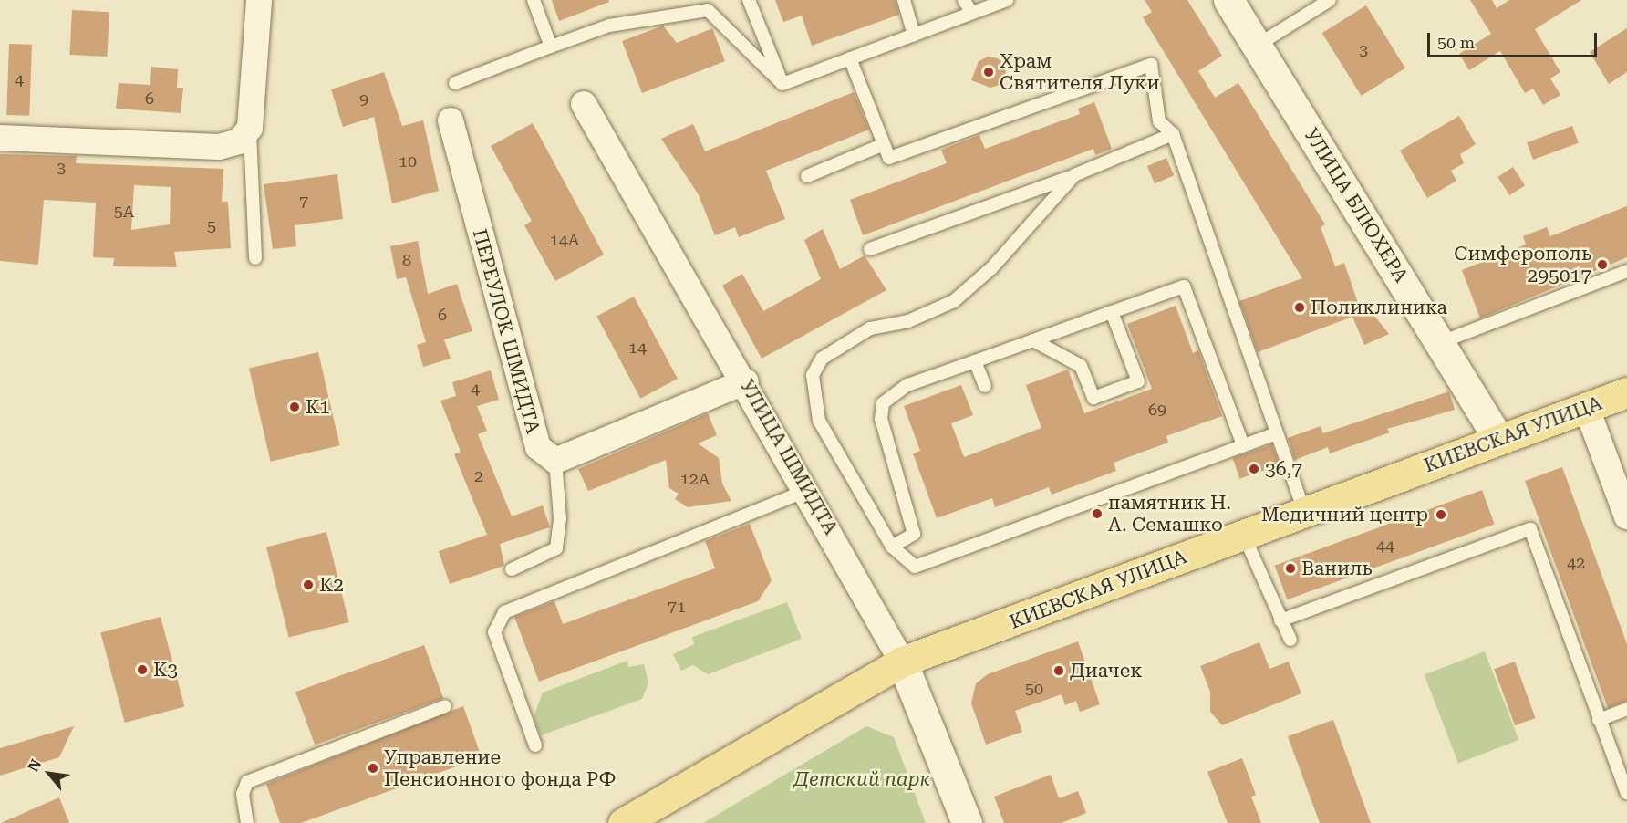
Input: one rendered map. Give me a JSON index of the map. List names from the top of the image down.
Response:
{
  "streets": {
    "main road": ["КИЕВСКАЯ УЛИЦА"],
    "street": ["УЛИЦА БЛЮХЕРА", "ПЕРЕУЛОК ШМИДТА", "УЛИЦА ШМИДТА"]
  },
  "crossings": [
    ["УЛИЦА БЛЮХЕРА", "КИЕВСКАЯ УЛИЦА"],
    ["КИЕВСКАЯ УЛИЦА", "УЛИЦА ШМИДТА"]
  ],
  "parks": ["Детский парк"],
  "places": [
    "Храм Святителя Луки",
    "Симферополь 295017",
    "Поликлиника",
    "К1",
    "36,7",
    "памятник Н. А. Семашко",
    "Медичний центр",
    "Ваниль",
    "К2",
    "К3",
    "Диачек",
    "Управление Пенсионного фонда РФ"
  ],
  "house_numbers": [
    "3",
    "4",
    "6",
    "9",
    "10",
    "3",
    "7",
    "5А",
    "5",
    "14А",
    "8",
    "6",
    "14",
    "4",
    "69",
    "2",
    "12А",
    "44",
    "42",
    "71",
    "50"
  ],
  "scale_bar": "50 m",
  "north": "top left"
}
